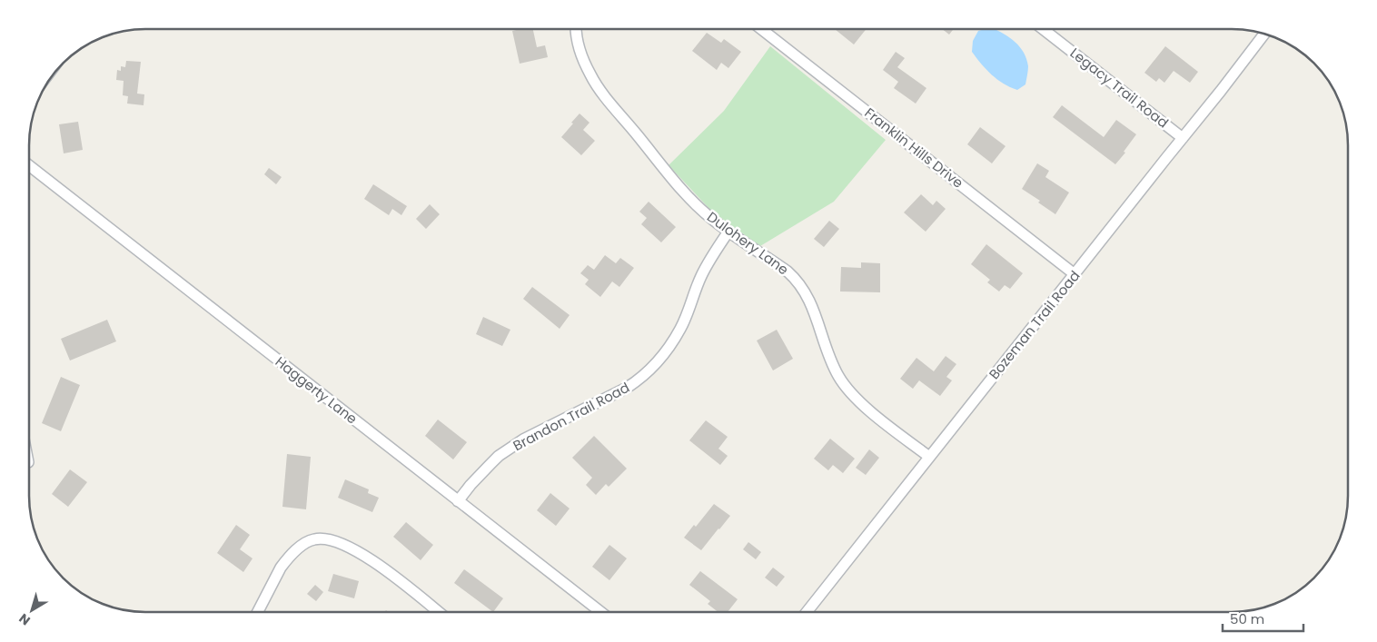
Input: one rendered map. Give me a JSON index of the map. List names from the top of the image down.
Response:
{
  "streets": {
    "street": [
      "Legacy Trail Road",
      "Franklin Hills Drive",
      "Dulohery Lane",
      "Bozeman Trail Road",
      "Haggerty Lane",
      "Brandon Trail Road"
    ]
  },
  "crossings": [
    ["Legacy Trail Road", "Bozeman Trail Road"],
    ["Franklin Hills Drive", "Bozeman Trail Road"],
    ["Dulohery Lane", "Bozeman Trail Road"],
    ["Dulohery Lane", "Brandon Trail Road"],
    ["Haggerty Lane", "Brandon Trail Road"]
  ],
  "scale_bar": "50 m",
  "north": "bottom left"
}
